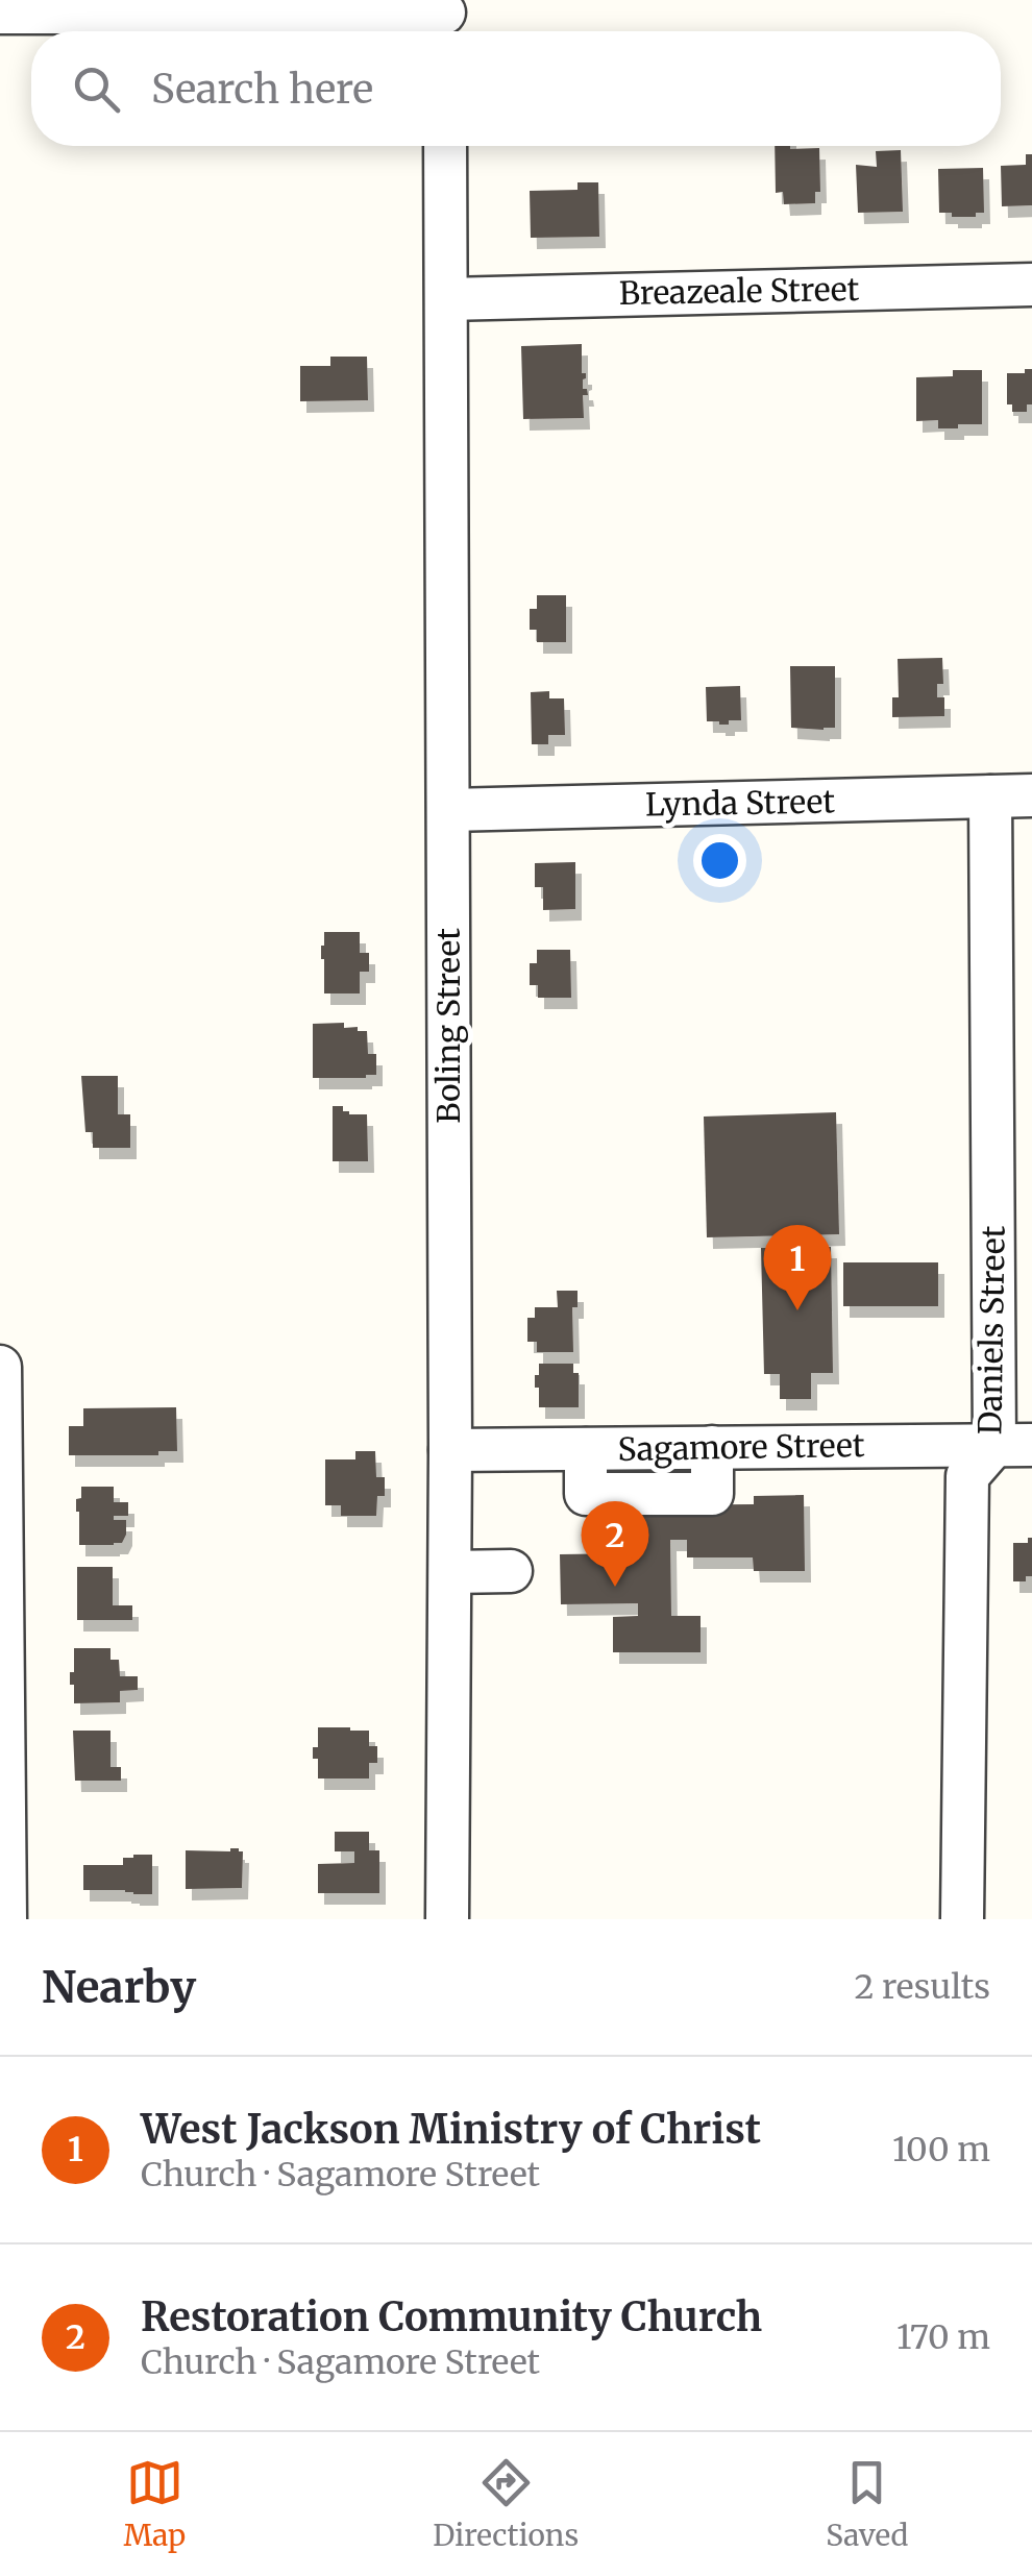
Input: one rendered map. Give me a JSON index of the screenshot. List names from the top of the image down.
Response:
{
  "streets": {
    "street": [
      "Breazeale Street",
      "Lynda Street",
      "Boling Street",
      "Daniels Street",
      "Sagamore Street"
    ]
  },
  "crossings": [
    ["Breazeale Street", "Boling Street"],
    ["Lynda Street", "Boling Street"],
    ["Lynda Street", "Daniels Street"],
    ["Boling Street", "Sagamore Street"],
    ["Daniels Street", "Sagamore Street"]
  ],
  "page": {
    "search": "Search here",
    "pins": ["1", "2"],
    "heading": ["Nearby", "2 results"],
    "list": [
      {
        "mark": "1",
        "name": "West Jackson Ministry of Christ",
        "note": "Church · Sagamore Street",
        "value": "100 m"
      },
      {
        "mark": "2",
        "name": "Restoration Community Church",
        "note": "Church · Sagamore Street",
        "value": "170 m"
      }
    ],
    "nav": ["Map", "Directions", "Saved"]
  }
}
